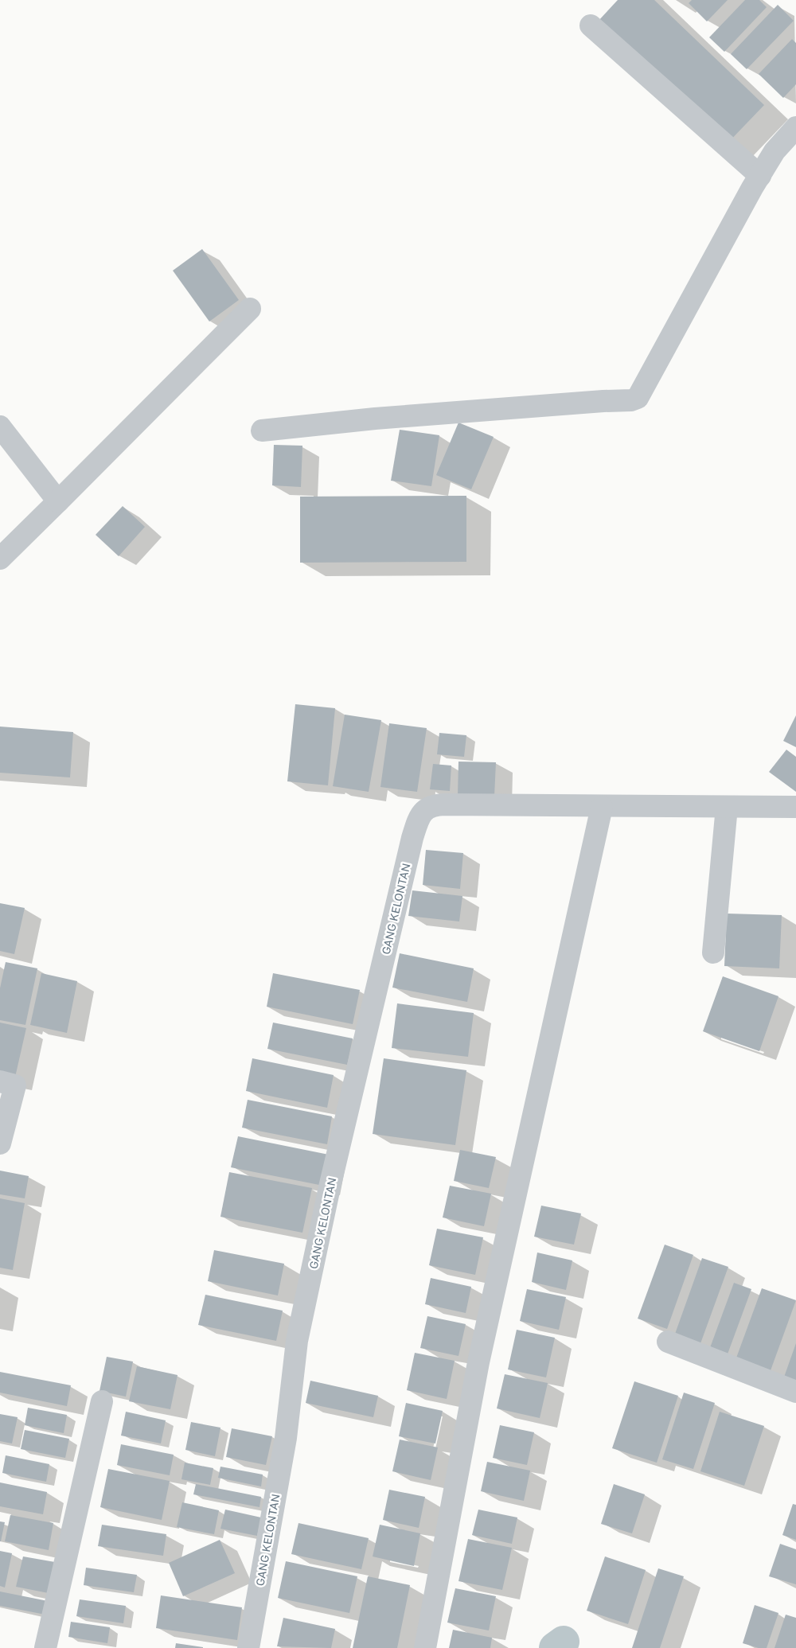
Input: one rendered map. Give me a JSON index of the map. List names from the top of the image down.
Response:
{
  "streets": {
    "street": ["GANG KELONTAN"]
  }
}
